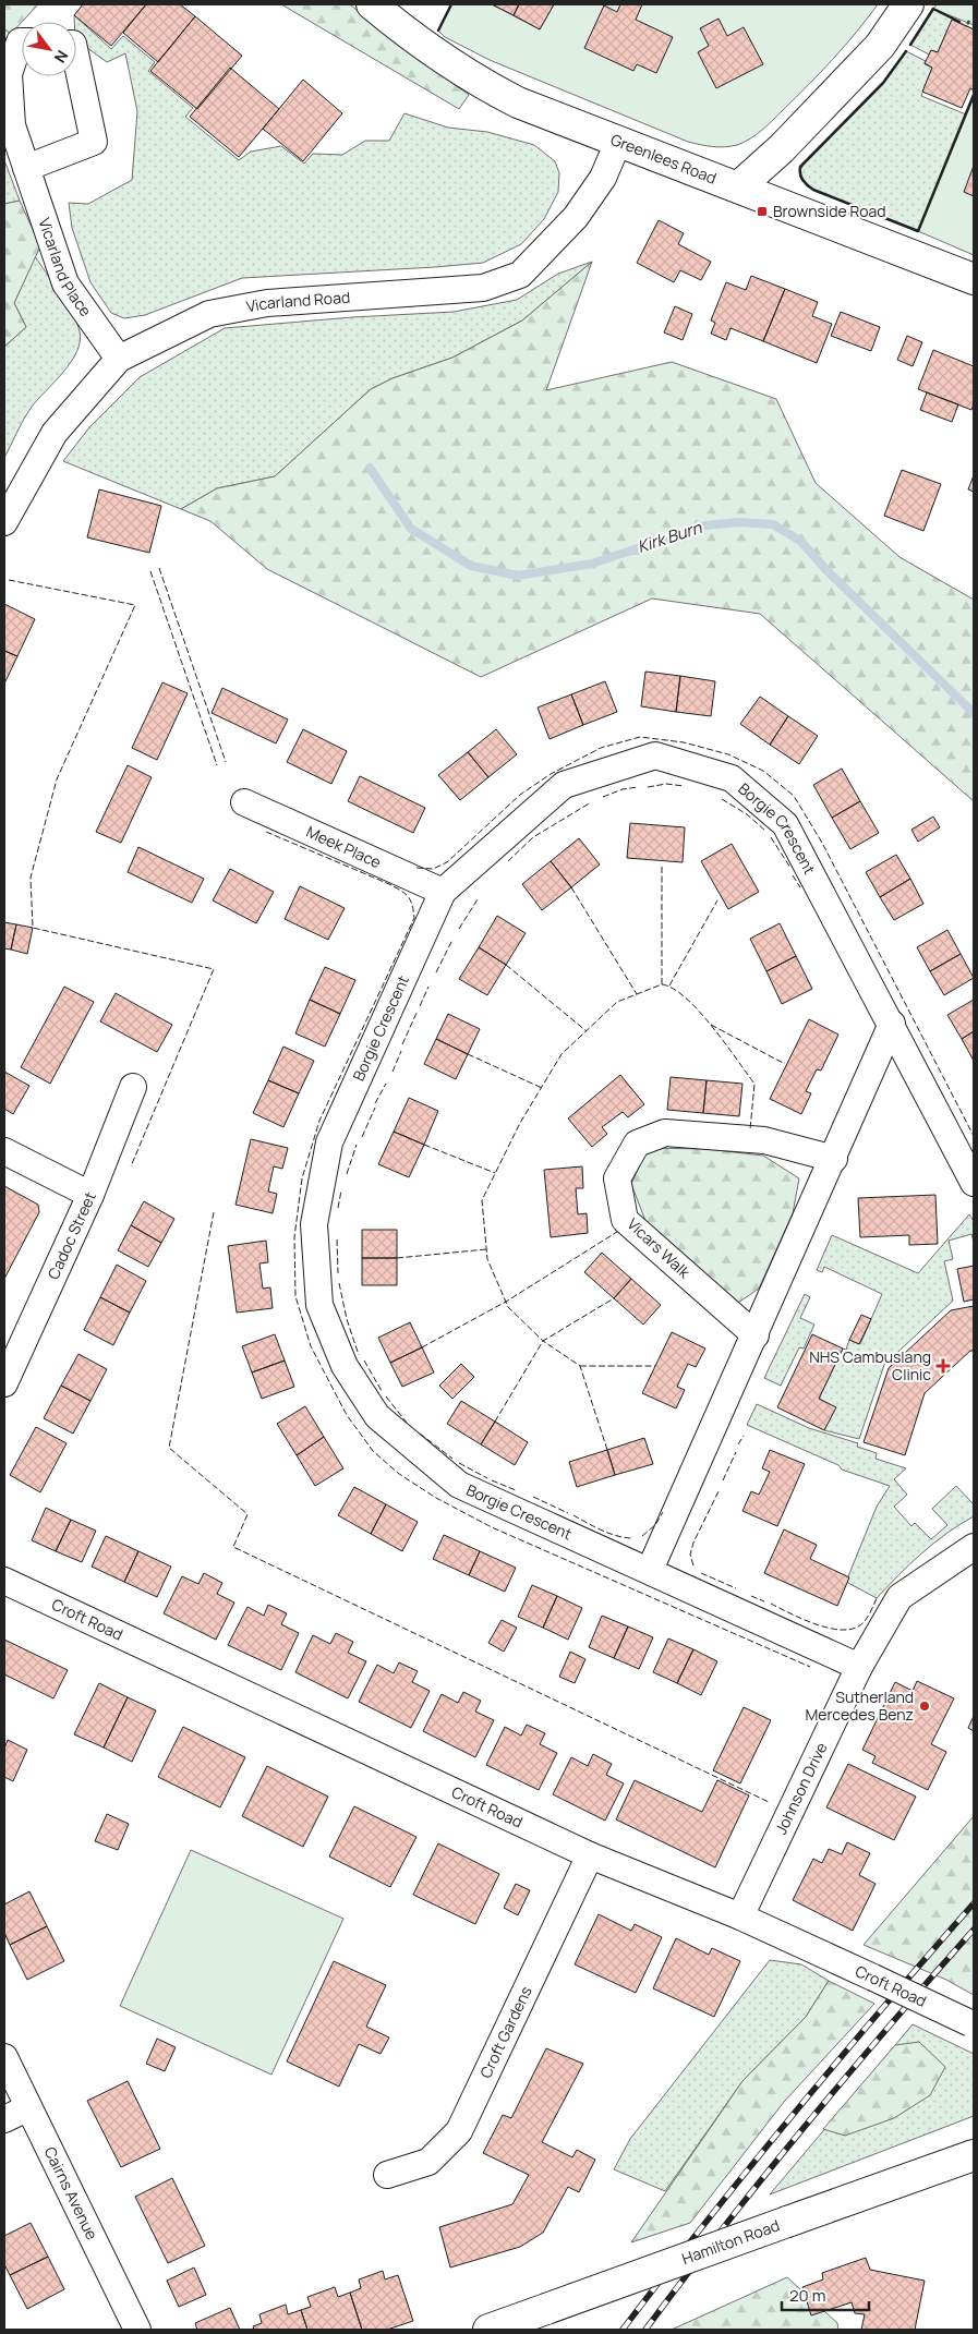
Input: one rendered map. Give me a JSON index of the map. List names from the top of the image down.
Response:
{
  "streets": {
    "main road": ["Greenlees Road", "Hamilton Road"],
    "street": [
      "Vicarland Place",
      "Vicarland Road",
      "Borgie Crescent",
      "Meek Place",
      "Cadoc Street",
      "Vicars Walk",
      "Croft Road",
      "Johnson Drive",
      "Croft Gardens",
      "Cairns Avenue"
    ]
  },
  "crossings": [
    ["Greenlees Road", "Vicarland Road"],
    ["Vicarland Place", "Vicarland Road"],
    ["Borgie Crescent", "Meek Place"],
    ["Borgie Crescent", "Johnson Drive"],
    ["Croft Road", "Johnson Drive"],
    ["Croft Road", "Croft Gardens"]
  ],
  "water": ["Kirk Burn"],
  "places": {
    "transit": ["Brownside Road"],
    "health": ["NHS Cambuslang Clinic"],
    "other": ["Sutherland Mercedes Benz"]
  },
  "scale_bar": "20 m",
  "north": "bottom right"
}
